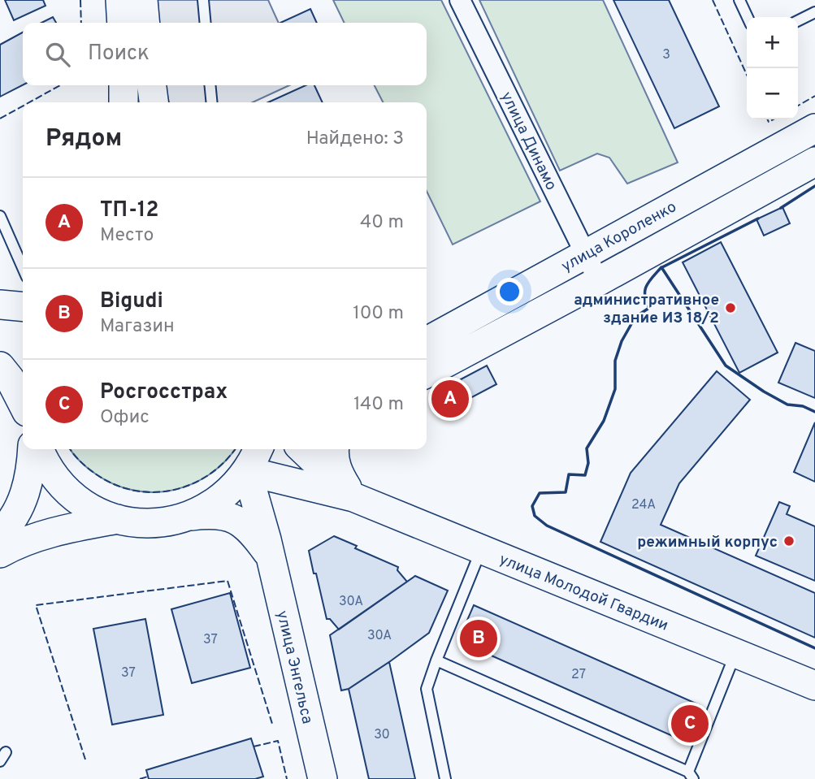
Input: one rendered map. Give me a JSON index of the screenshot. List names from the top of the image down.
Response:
{
  "streets": {
    "main road": ["улица Короленко", "улица Молодой Гвардии", "улица Энгельса"],
    "street": ["улица Динамо"]
  },
  "crossings": [
    ["улица Динамо", "улица Короленко"]
  ],
  "places": ["административное здание ИЗ 18/2", "режимный корпус"],
  "house_numbers": [
    "3",
    "24А",
    "30А",
    "30А",
    "37",
    "37",
    "27",
    "30"
  ],
  "page": {
    "map_buttons": ["+", "−"],
    "search": "Поиск",
    "heading": ["Рядом", "Найдено: 3"],
    "list": [
      {
        "mark": "A",
        "name": "ТП-12",
        "note": "Место",
        "value": "40 m"
      },
      {
        "mark": "B",
        "name": "Bigudi",
        "note": "Магазин",
        "value": "100 m"
      },
      {
        "mark": "C",
        "name": "Росгосстрах",
        "note": "Офис",
        "value": "140 m"
      }
    ],
    "pins": ["A", "B", "C"]
  }
}
